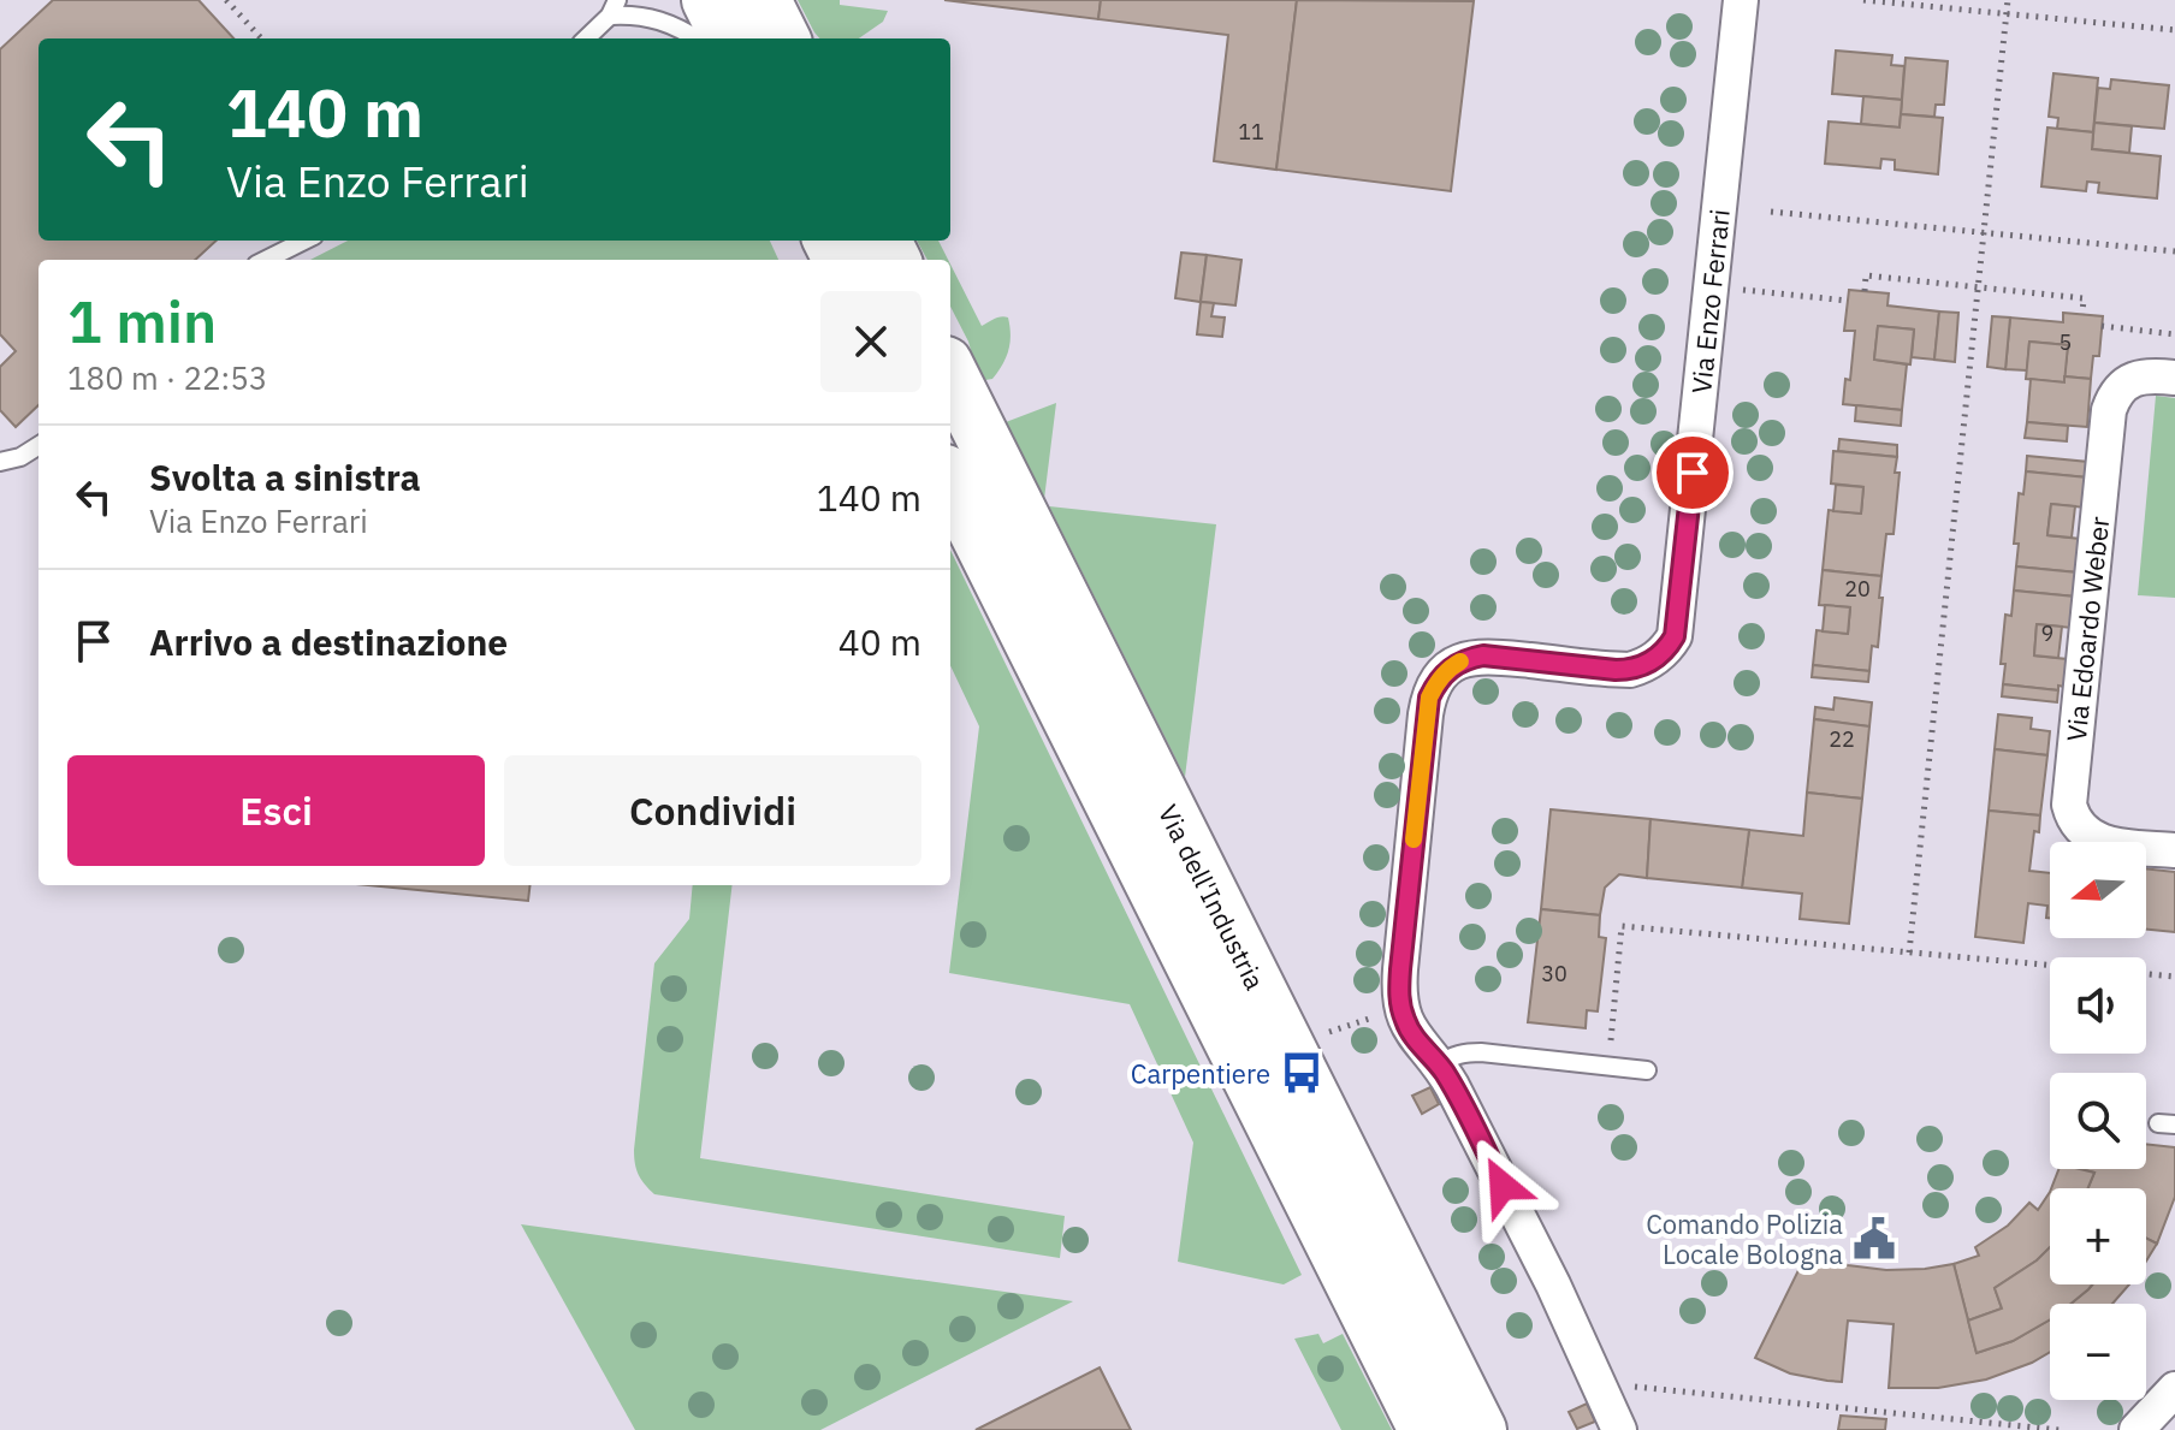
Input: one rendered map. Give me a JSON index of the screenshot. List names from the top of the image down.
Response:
{
  "streets": {
    "main road": ["Via dell'Industria"],
    "street": ["Via Enzo Ferrari", "Via Edoardo Weber"]
  },
  "places": {
    "bus stop": ["Carpentiere"],
    "public building": ["Comando Polizia Locale Bologna"]
  },
  "house_numbers": [
    "11",
    "5",
    "20",
    "9",
    "22",
    "30"
  ],
  "north": "left",
  "page": {
    "turn": ["140 m", "Via Enzo Ferrari"],
    "heading": ["1 min", "180 m · 22:53"],
    "list": [
      {
        "name": "Svolta a sinistra",
        "note": "Via Enzo Ferrari",
        "value": "140 m"
      },
      {
        "name": "Arrivo a destinazione",
        "value": "40 m"
      }
    ],
    "buttons": ["Esci", "Condividi"],
    "map_buttons": ["+", "−"]
  }
}
